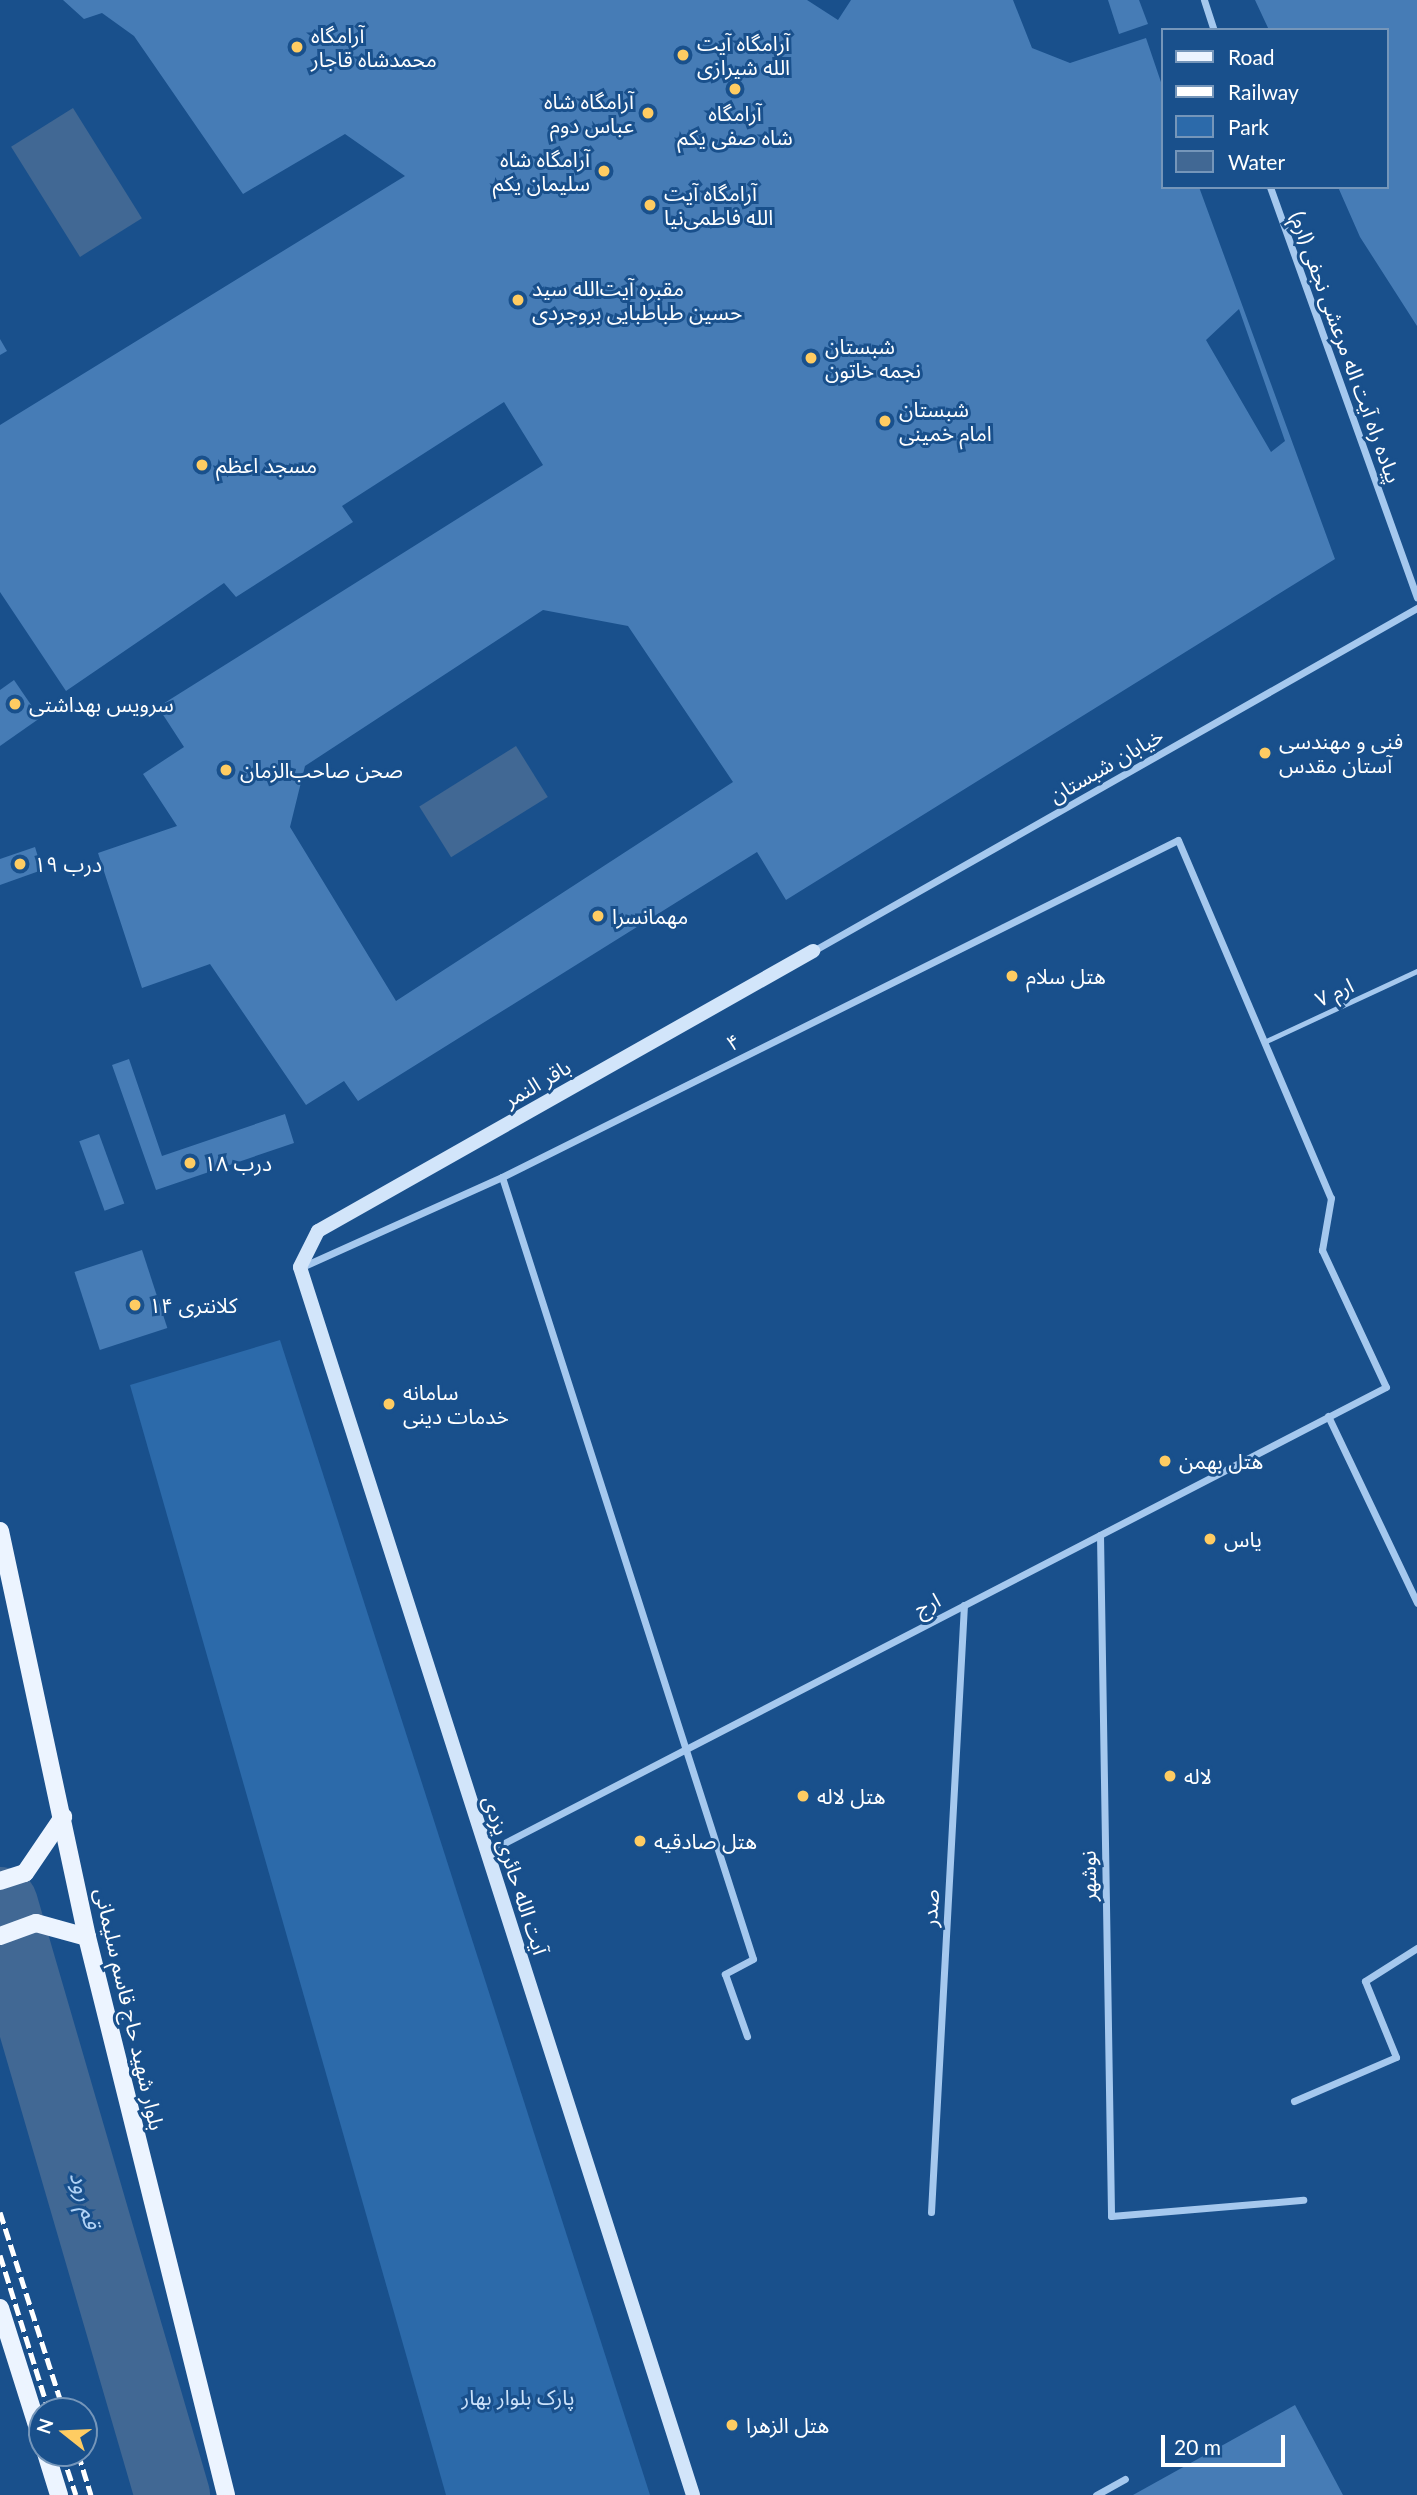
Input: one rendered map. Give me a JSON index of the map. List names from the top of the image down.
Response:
{
  "streets": {
    "main road": ["باقر النمر", "آیت الله‌ حائری‌ یزدی", "بلوار شهید حاج قاسم سلیمانی"],
    "street": [
      "پیاده راه آیت اله مرعشی نجفی (ارم)",
      "خیابان شبستان",
      "۴",
      "ارج",
      "نوشهر",
      "صدر"
    ],
    "lane": ["ارم ۷"]
  },
  "crossings": [
    ["خیابان شبستان", "باقر النمر"],
    ["ارم ۷", "۴"],
    ["ارم ۷", "ارج"],
    ["۴", "باقر النمر"],
    ["۴", "ارج"],
    ["۴", "آیت الله‌ حائری‌ یزدی"],
    ["باقر النمر", "آیت الله‌ حائری‌ یزدی"],
    ["ارج", "آیت الله‌ حائری‌ یزدی"],
    ["ارج", "نوشهر"],
    ["ارج", "صدر"]
  ],
  "water": ["قم رود"],
  "parks": ["پارک بلوار بهار"],
  "places": [
    "آرامگاه محمدشاه قاجار",
    "آرامگاه آیت الله شیرازی",
    "آرامگاه شاه صفی یکم",
    "آرامگاه شاه عباس دوم",
    "آرامگاه شاه سلیمان یکم",
    "آرامگاه آیت الله فاطمی‌نیا",
    "مقبره آیت‌الله سید حسین طباطبایی بروجردی",
    "شبستان نجمه خاتون",
    "شبستان امام خمینی",
    "مسجد اعظم",
    "سرویس بهداشتی",
    "فنی و مهندسی آستان مقدس",
    "صحن صاحب‌الزمان",
    "درب ۱۹",
    "مهمانسرا",
    "هتل سلام",
    "درب ۱۸",
    "کلانتری ۱۴",
    "سامانه خدمات دینی",
    "هتل بهمن",
    "یاس",
    "لاله",
    "هتل لاله",
    "هتل صادقیه",
    "هتل الزهرا"
  ],
  "legend": [
    "Road",
    "Railway",
    "Park",
    "Water"
  ],
  "scale_bar": "20 m",
  "north": "left"
}
